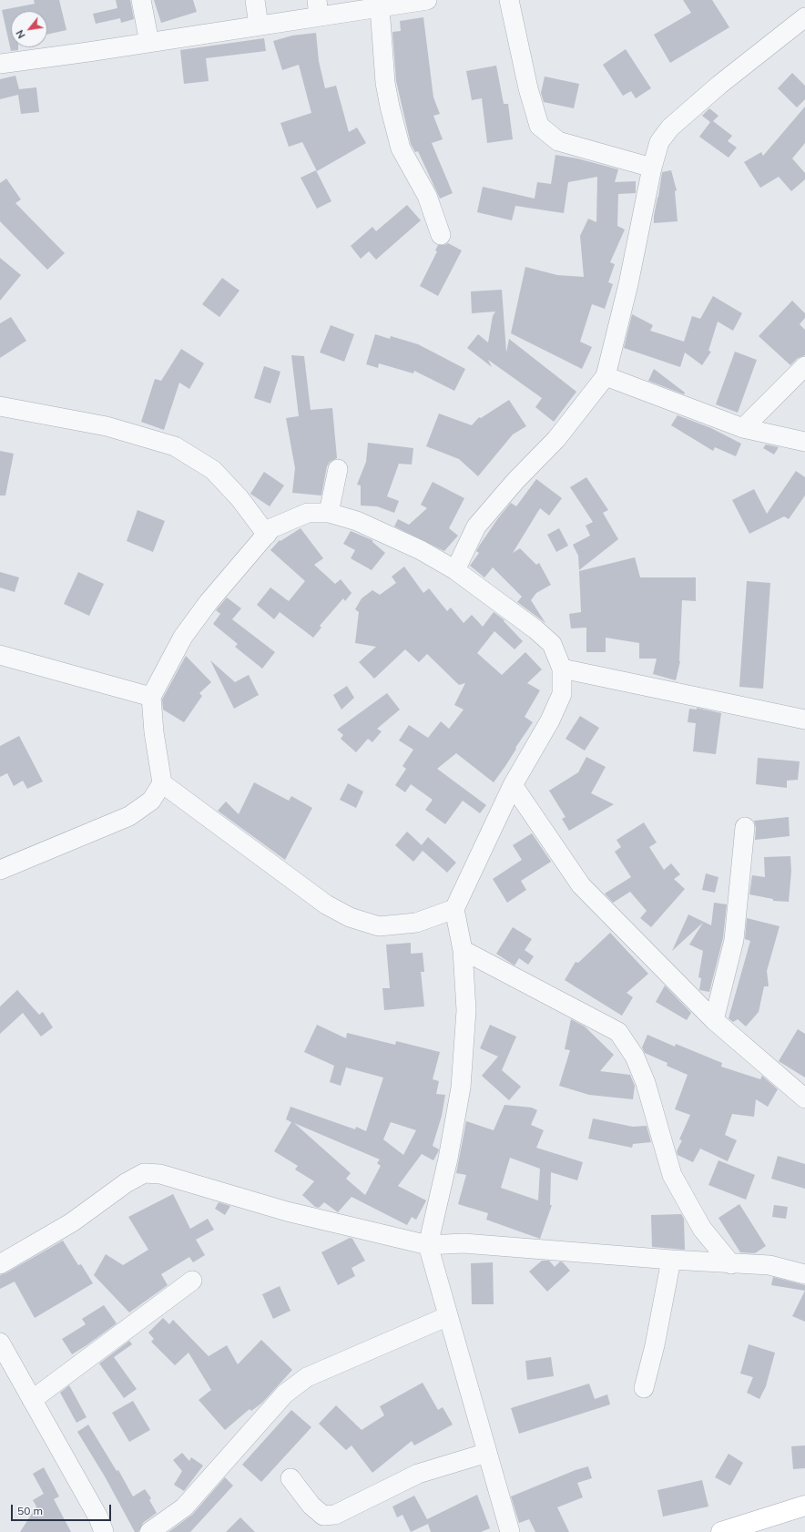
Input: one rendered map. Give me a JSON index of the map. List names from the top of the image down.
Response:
{
  "scale_bar": "50 m",
  "north": "bottom left"
}
